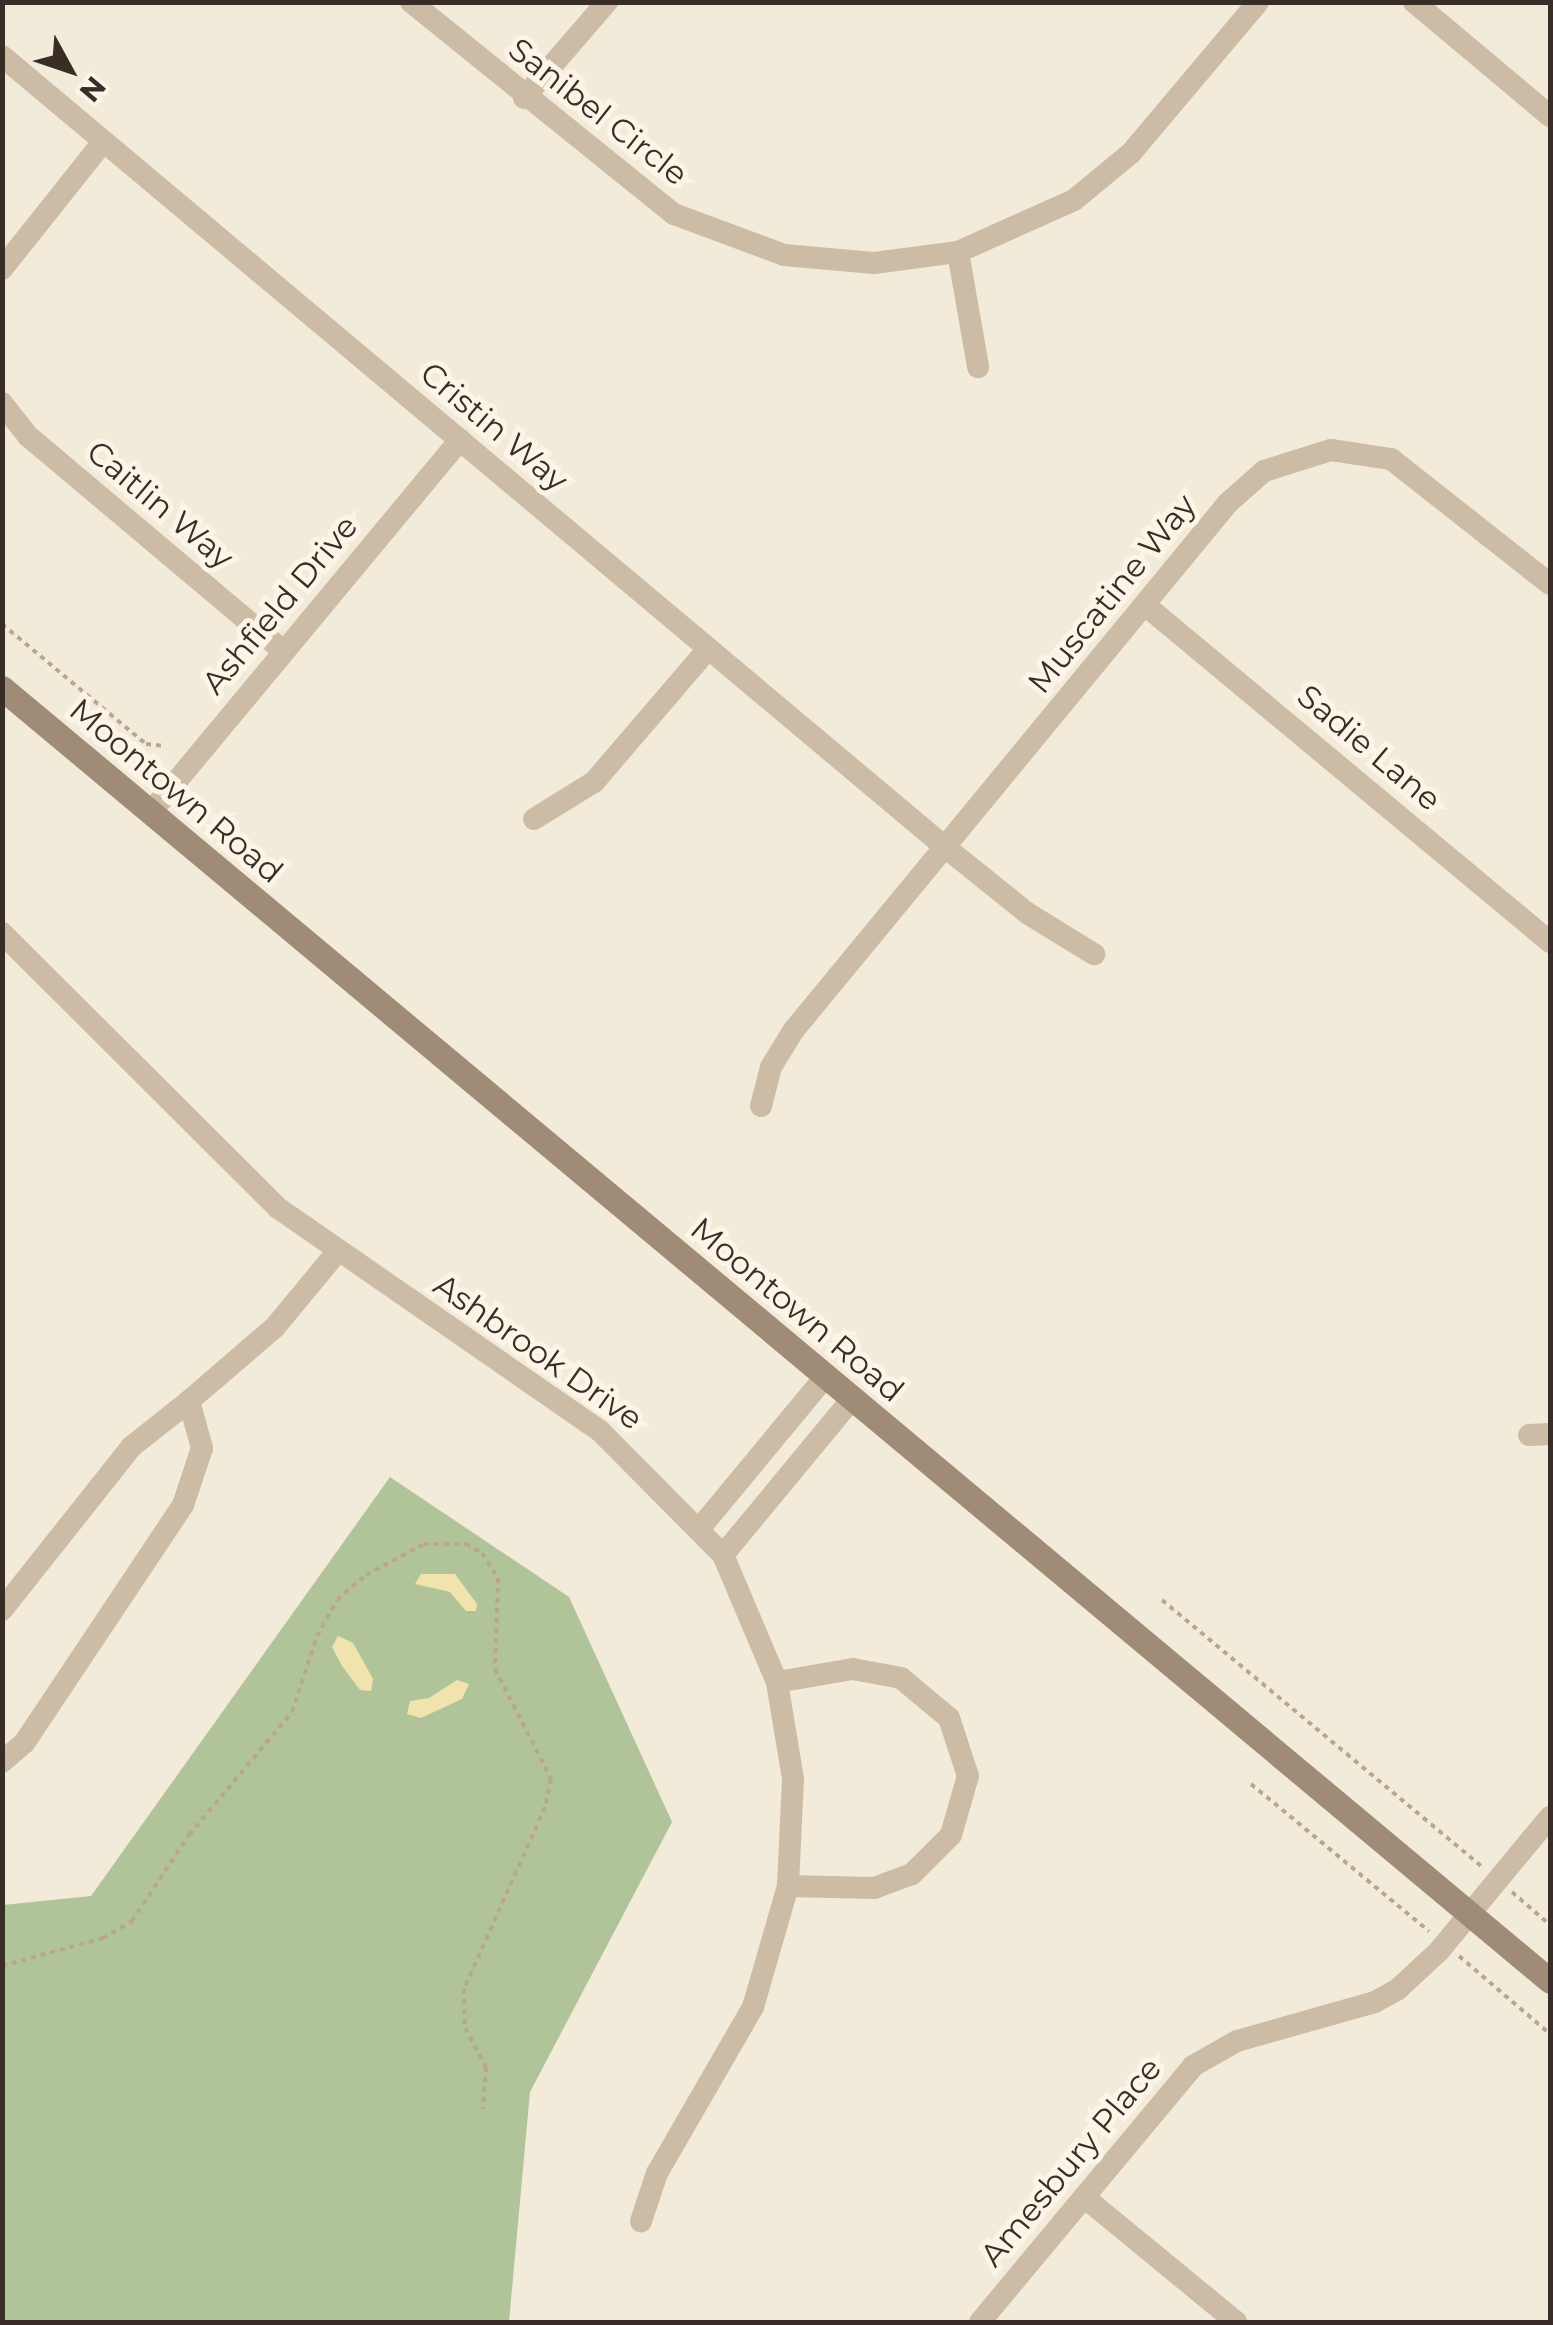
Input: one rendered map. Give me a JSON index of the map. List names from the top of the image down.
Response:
{
  "streets": {
    "street": [
      "Sanibel Circle",
      "Cristin Way",
      "Caitlin Way",
      "Muscatine Way",
      "Ashfield Drive",
      "Sadie Lane",
      "Moontown Road",
      "Ashbrook Drive",
      "Amesbury Place"
    ]
  },
  "crossings": [
    ["Cristin Way", "Muscatine Way"],
    ["Cristin Way", "Ashfield Drive"],
    ["Caitlin Way", "Ashfield Drive"],
    ["Muscatine Way", "Sadie Lane"],
    ["Ashfield Drive", "Moontown Road"],
    ["Moontown Road", "Amesbury Place"]
  ],
  "north": "bottom right"
}
